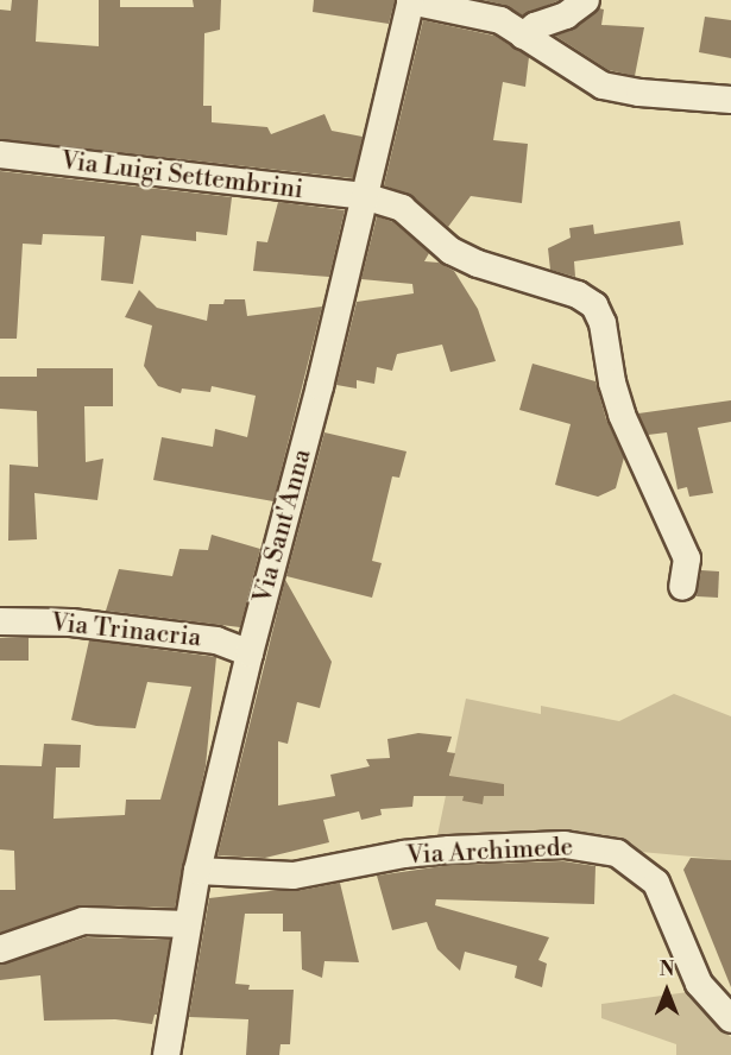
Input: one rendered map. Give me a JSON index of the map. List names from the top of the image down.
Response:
{
  "streets": {
    "street": [
      "Via Luigi Settembrini",
      "Via Sant'Anna",
      "Via Trinacria",
      "Via Archimede"
    ]
  },
  "crossings": [
    ["Via Luigi Settembrini", "Via Sant'Anna"],
    ["Via Sant'Anna", "Via Trinacria"],
    ["Via Sant'Anna", "Via Archimede"]
  ],
  "north": "top"
}
